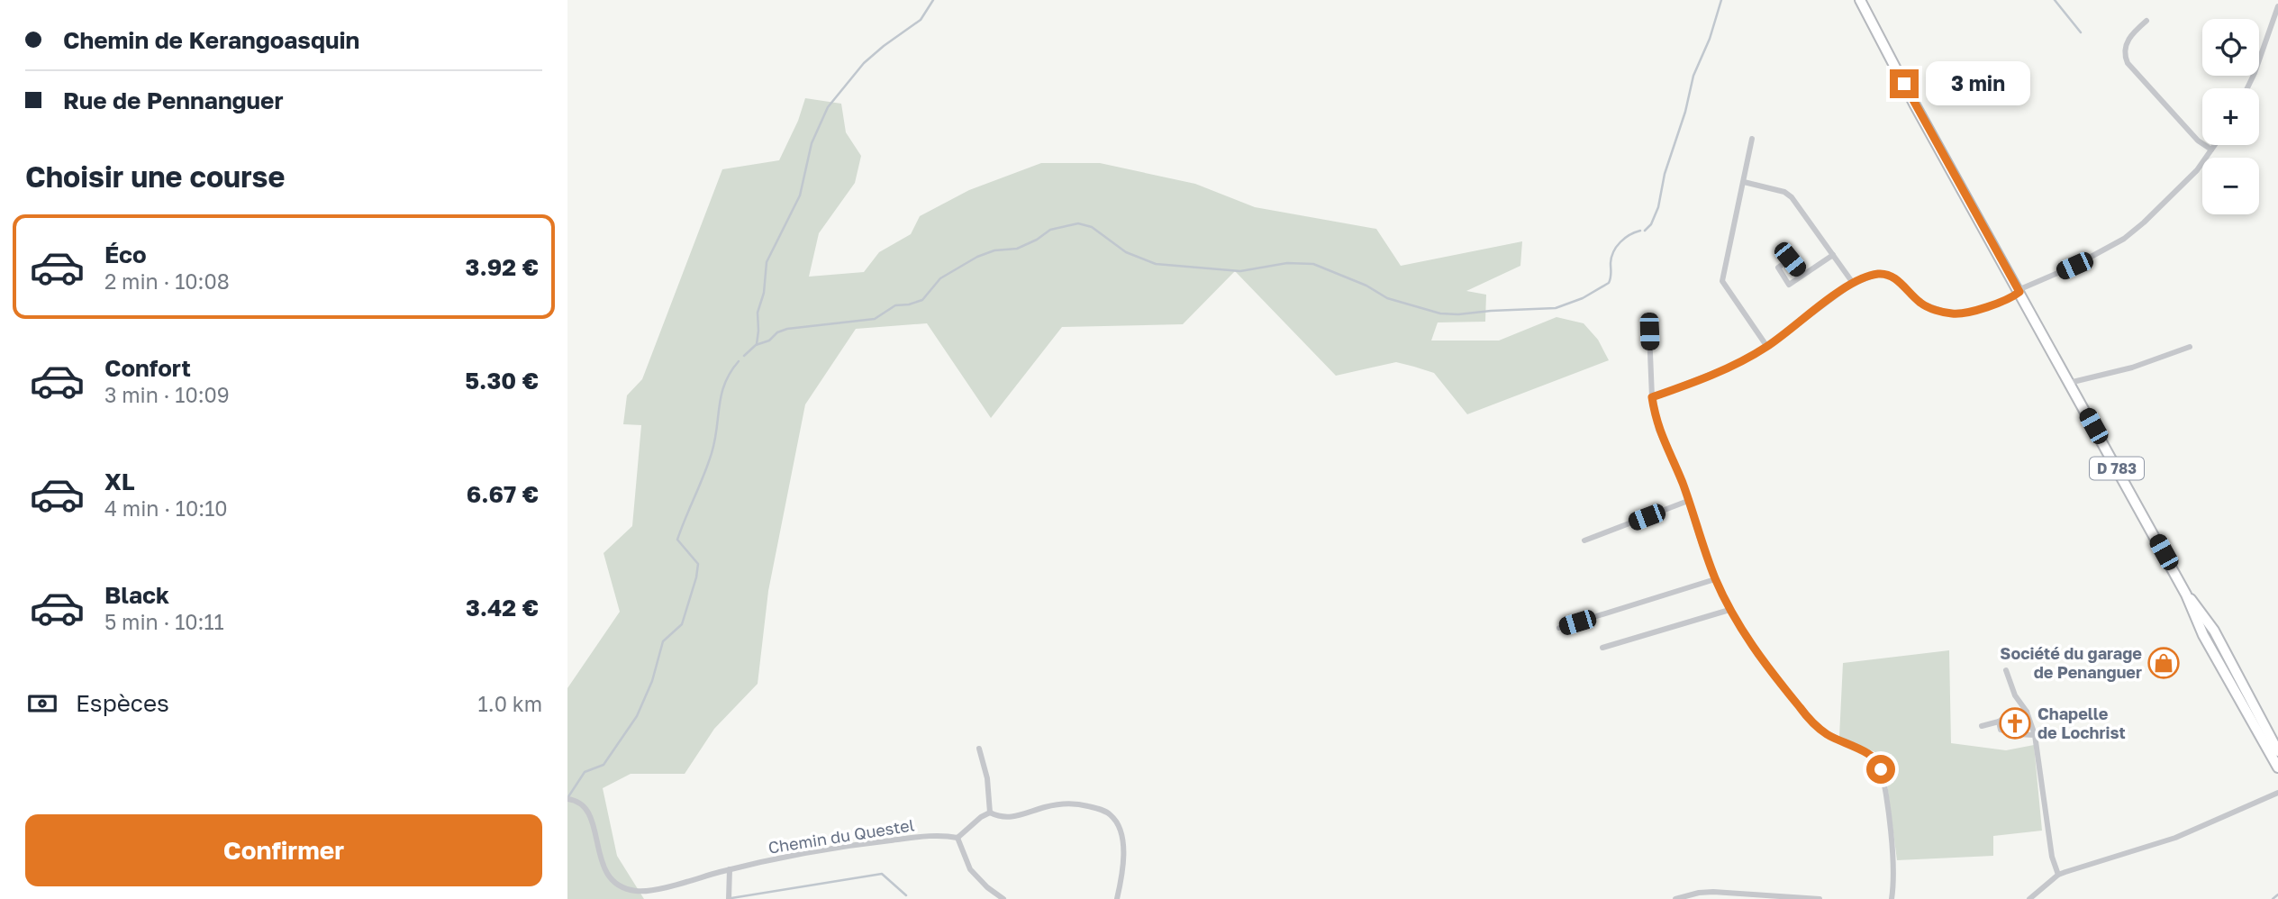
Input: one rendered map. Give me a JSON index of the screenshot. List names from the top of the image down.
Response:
{
  "streets": {
    "main road": ["D 783"],
    "street": ["Chemin du Questel"]
  },
  "places": {
    "shop": ["Société du garage de Penanguer"],
    "church": ["Chapelle de Lochrist"]
  },
  "page": {
    "banner": ["Chemin de Kerangoasquin", "Rue de Pennanguer"],
    "map_buttons": ["+", "−"],
    "bubble": "3 min",
    "heading": "Choisir une course",
    "list": [
      {
        "name": "Éco",
        "note": "2 min · 10:08",
        "value": "3.92 €"
      },
      {
        "name": "Confort",
        "note": "3 min · 10:09",
        "value": "5.30 €"
      },
      {
        "name": "XL",
        "note": "4 min · 10:10",
        "value": "6.67 €"
      },
      {
        "name": "Black",
        "note": "5 min · 10:11",
        "value": "3.42 €"
      }
    ],
    "pay": ["Espèces", "1.0 km"],
    "buttons": "Confirmer"
  }
}
